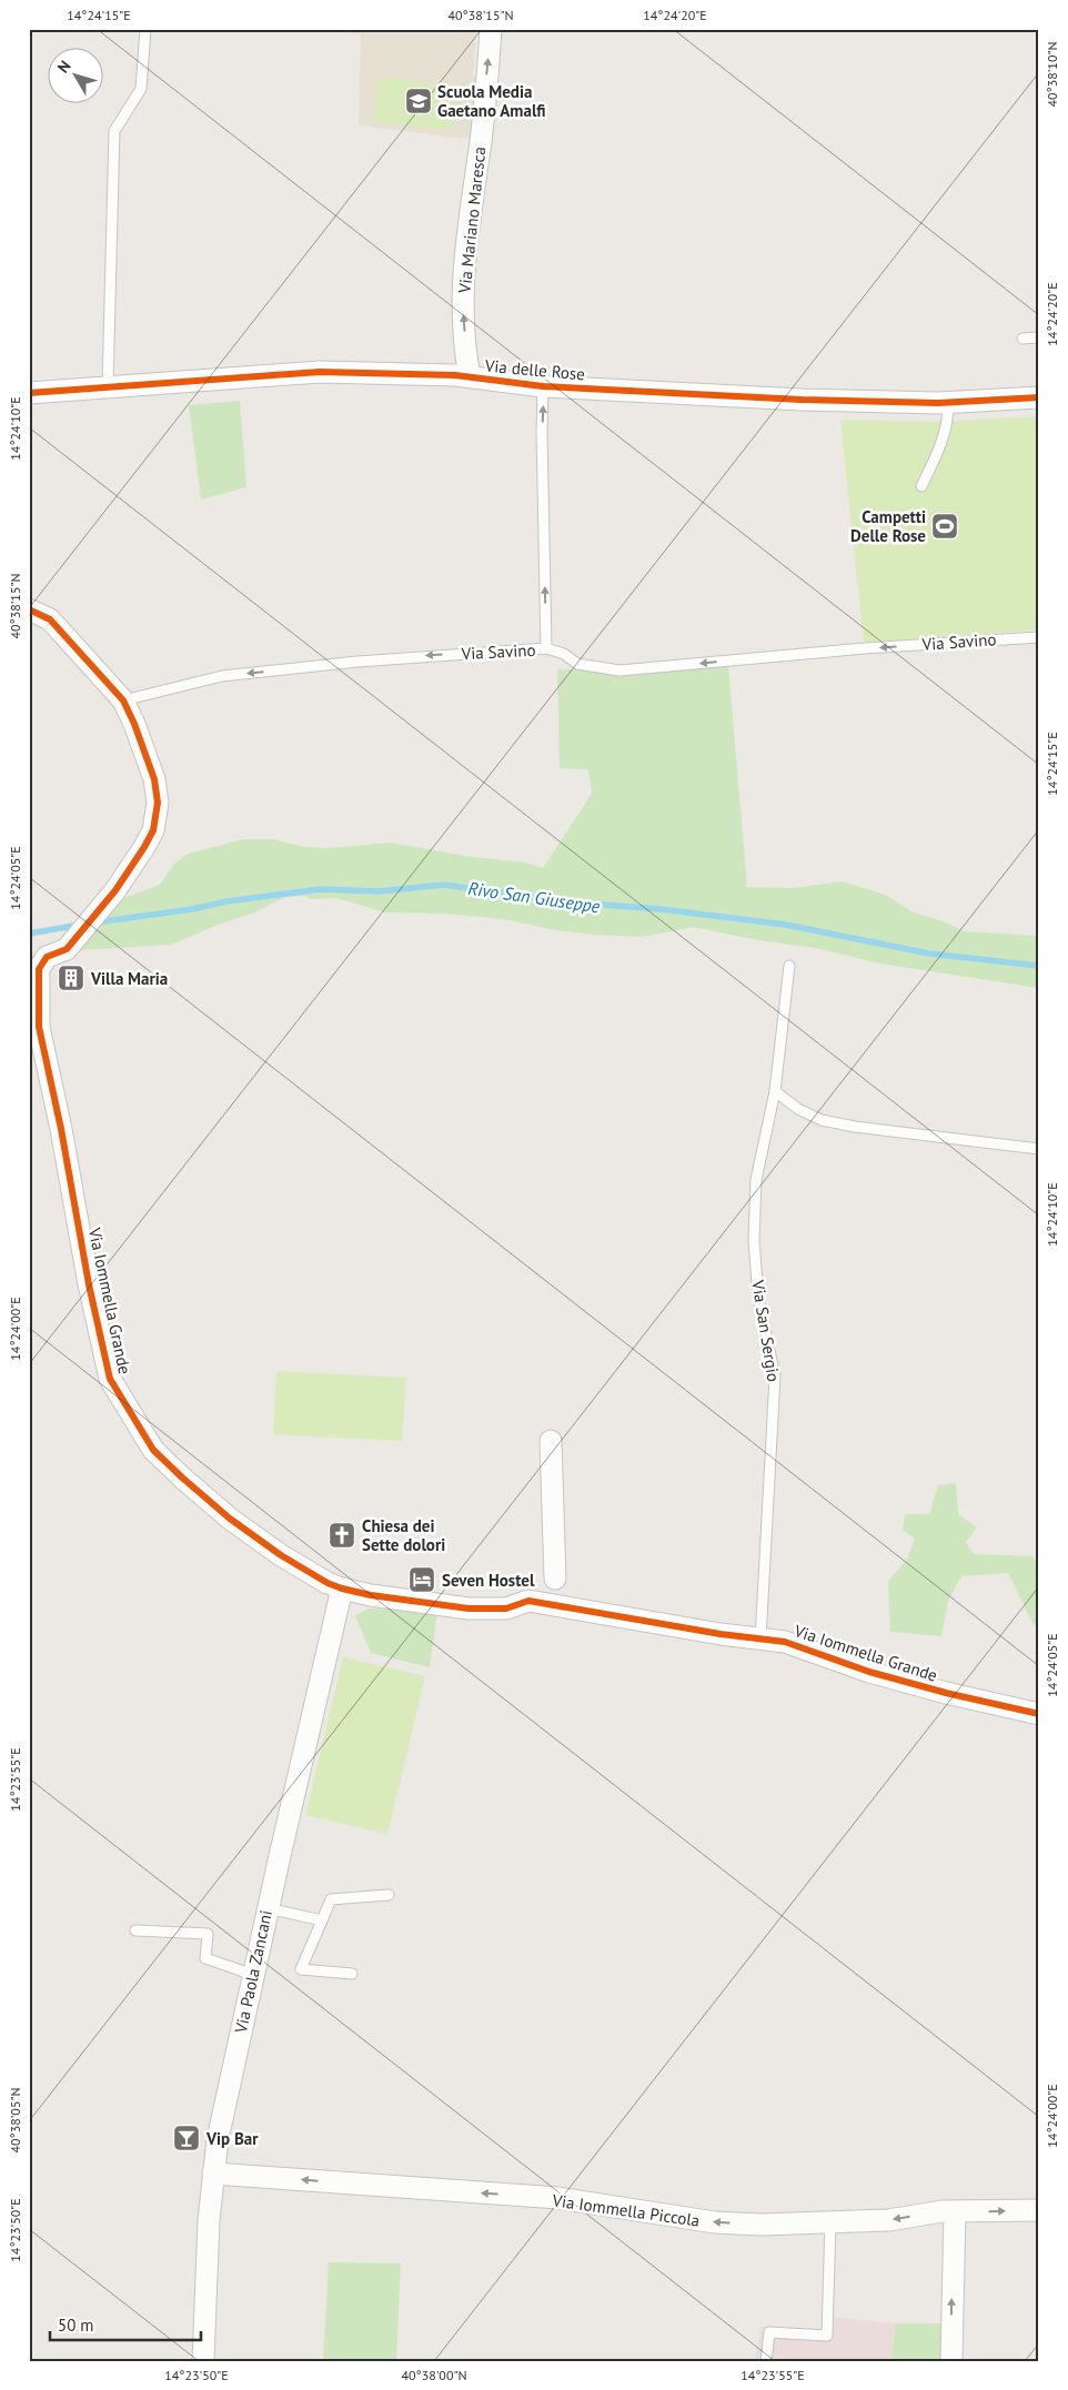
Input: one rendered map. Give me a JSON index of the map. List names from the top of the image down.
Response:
{
  "streets": {
    "street": [
      "Via Mariano Maresca",
      "Via delle Rose",
      "Via Iommella Grande",
      "Via Paola Zancani",
      "Via Iommella Piccola"
    ],
    "lane": ["Via Savino", "Via San Sergio"]
  },
  "crossings": [
    ["Via Mariano Maresca", "Via delle Rose"],
    ["Via Savino", "Via Iommella Grande"],
    ["Via Iommella Grande", "Via San Sergio"],
    ["Via Iommella Grande", "Via Paola Zancani"],
    ["Via Paola Zancani", "Via Iommella Piccola"]
  ],
  "one_way": ["Via Mariano Maresca", "Via Savino"],
  "water": ["Rivo San Giuseppe"],
  "places": {
    "school or university": ["Scuola Media Gaetano Amalfi"],
    "sports": ["Campetti Delle Rose"],
    "building": ["Villa Maria"],
    "church": ["Chiesa dei Sette dolori"],
    "hotel": ["Seven Hostel"],
    "bar": ["Vip Bar"]
  },
  "scale_bar": "50 m",
  "north": "top left",
  "coordinates": [
    "14°24'15\"E",
    "40°38'15\"N",
    "14°24'20\"E",
    "40°38'10\"N",
    "14°24'10\"E",
    "14°24'05\"E",
    "14°24'00\"E",
    "14°23'55\"E",
    "40°38'05\"N",
    "14°23'50\"E",
    "40°38'00\"N"
  ]
}
